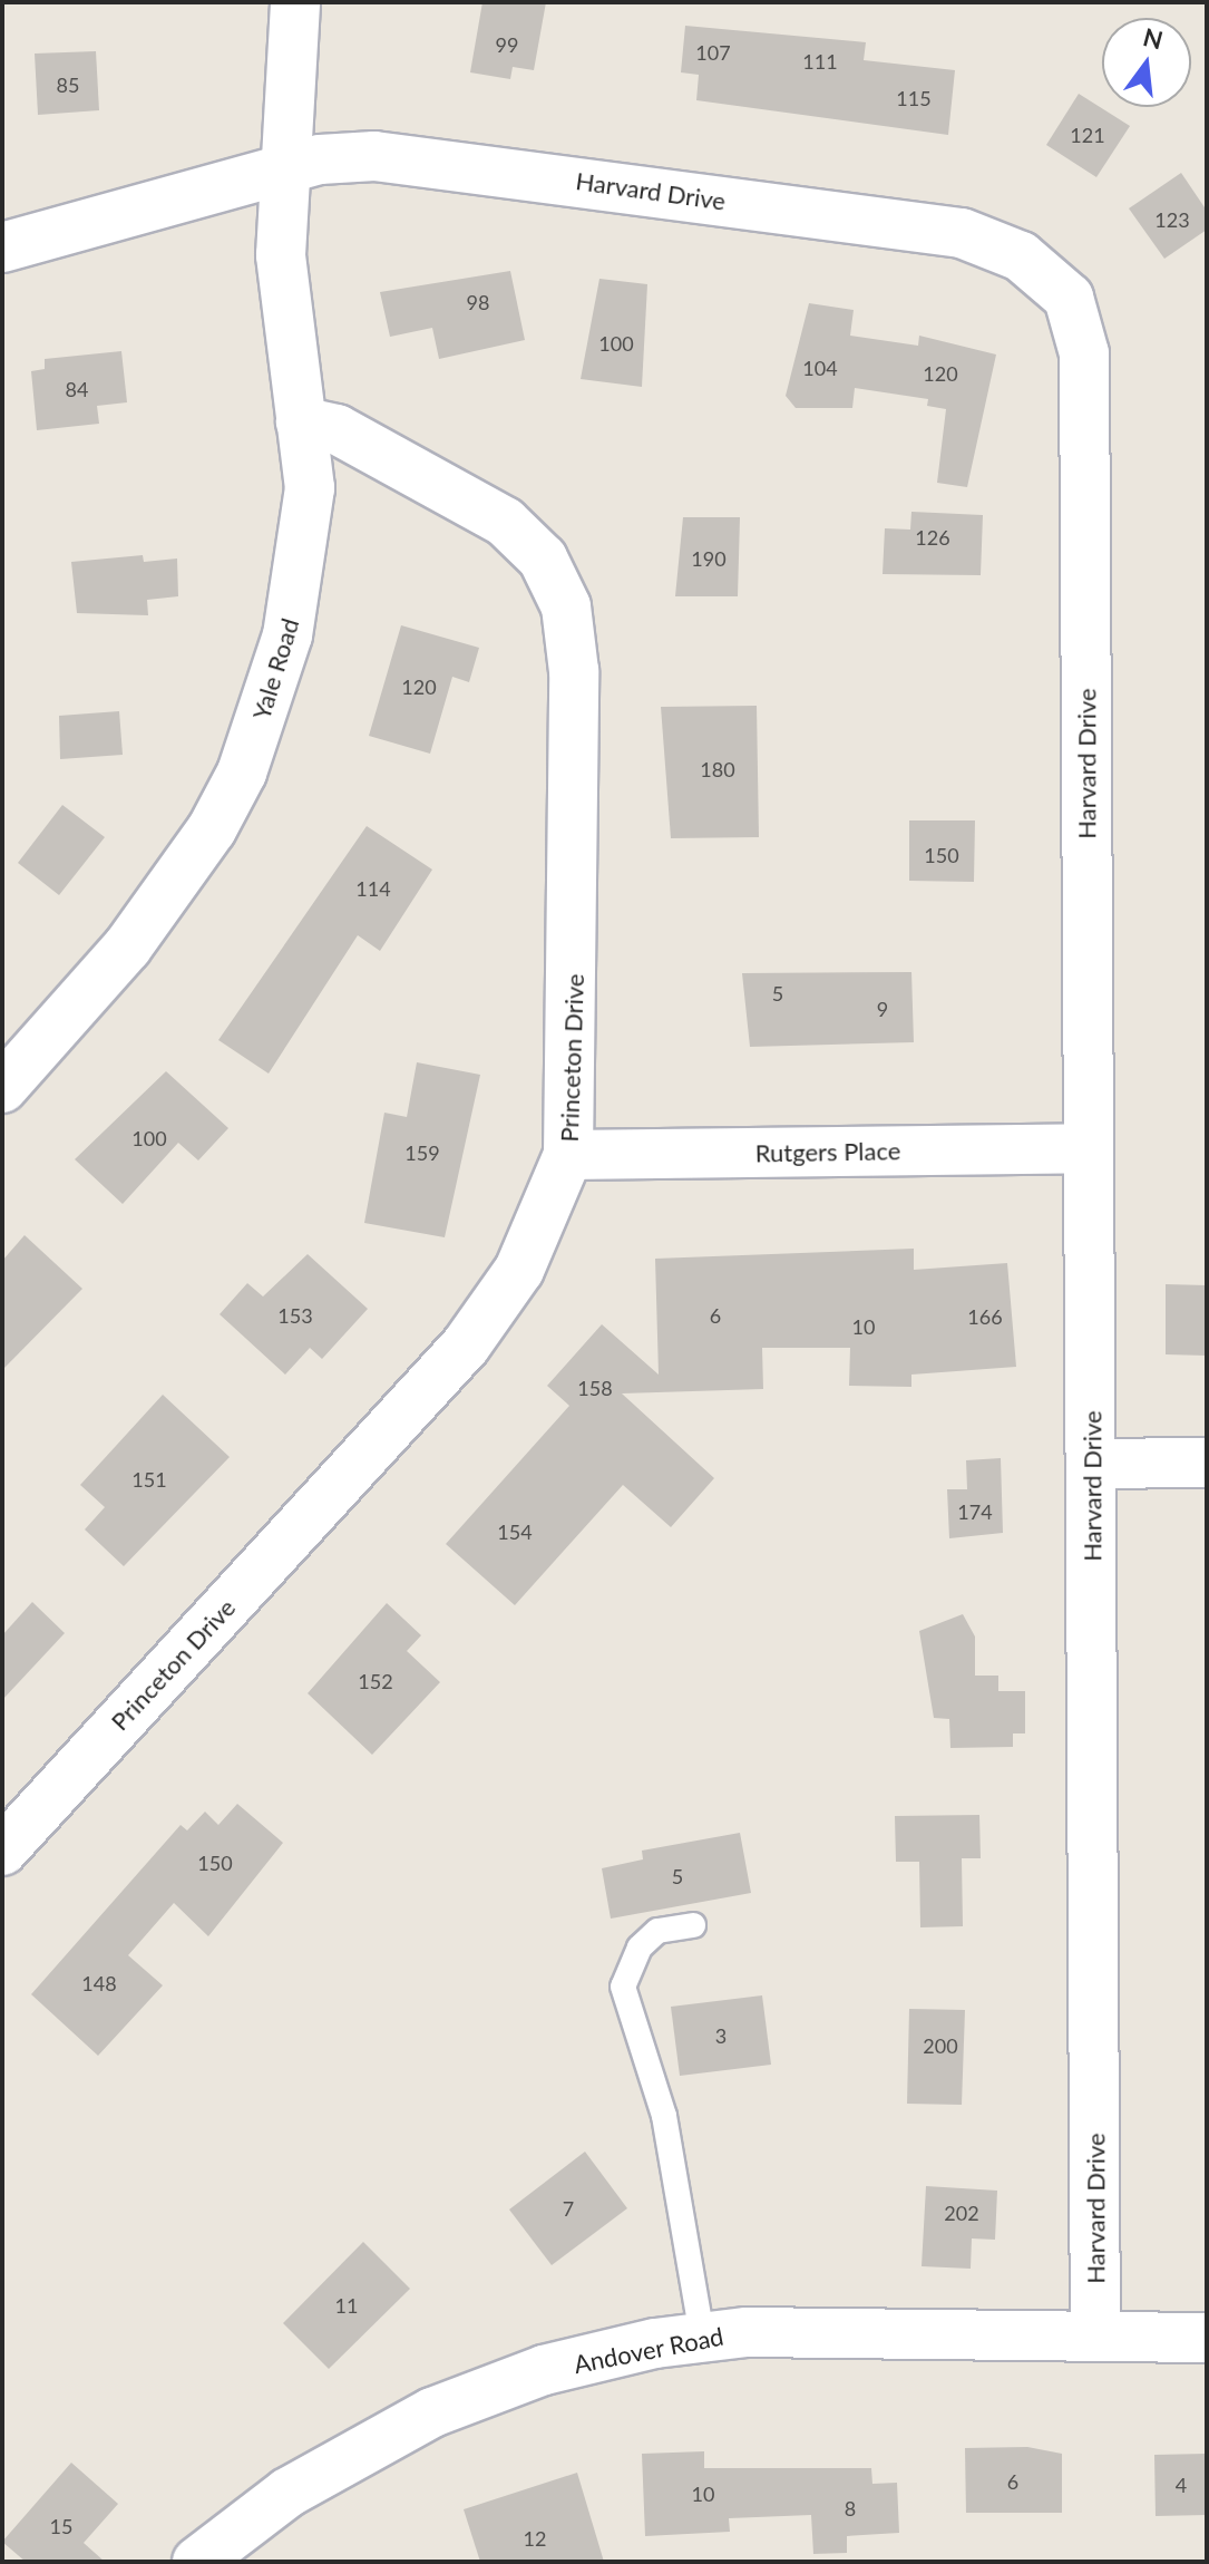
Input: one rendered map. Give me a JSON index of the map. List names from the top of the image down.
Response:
{
  "streets": {
    "street": [
      "Harvard Drive",
      "Yale Road",
      "Princeton Drive",
      "Rutgers Place",
      "Andover Road"
    ]
  },
  "crossings": [
    ["Harvard Drive", "Yale Road"],
    ["Harvard Drive", "Rutgers Place"],
    ["Harvard Drive", "Andover Road"],
    ["Yale Road", "Princeton Drive"],
    ["Princeton Drive", "Rutgers Place"]
  ],
  "house_numbers": [
    "99",
    "107",
    "111",
    "85",
    "115",
    "121",
    "123",
    "98",
    "100",
    "104",
    "120",
    "84",
    "126",
    "190",
    "120",
    "180",
    "150",
    "114",
    "5",
    "9",
    "100",
    "159",
    "153",
    "6",
    "166",
    "10",
    "158",
    "151",
    "174",
    "154",
    "152",
    "150",
    "5",
    "148",
    "3",
    "200",
    "7",
    "202",
    "11",
    "6",
    "4",
    "10",
    "8",
    "15",
    "12"
  ],
  "north": "top"
}
